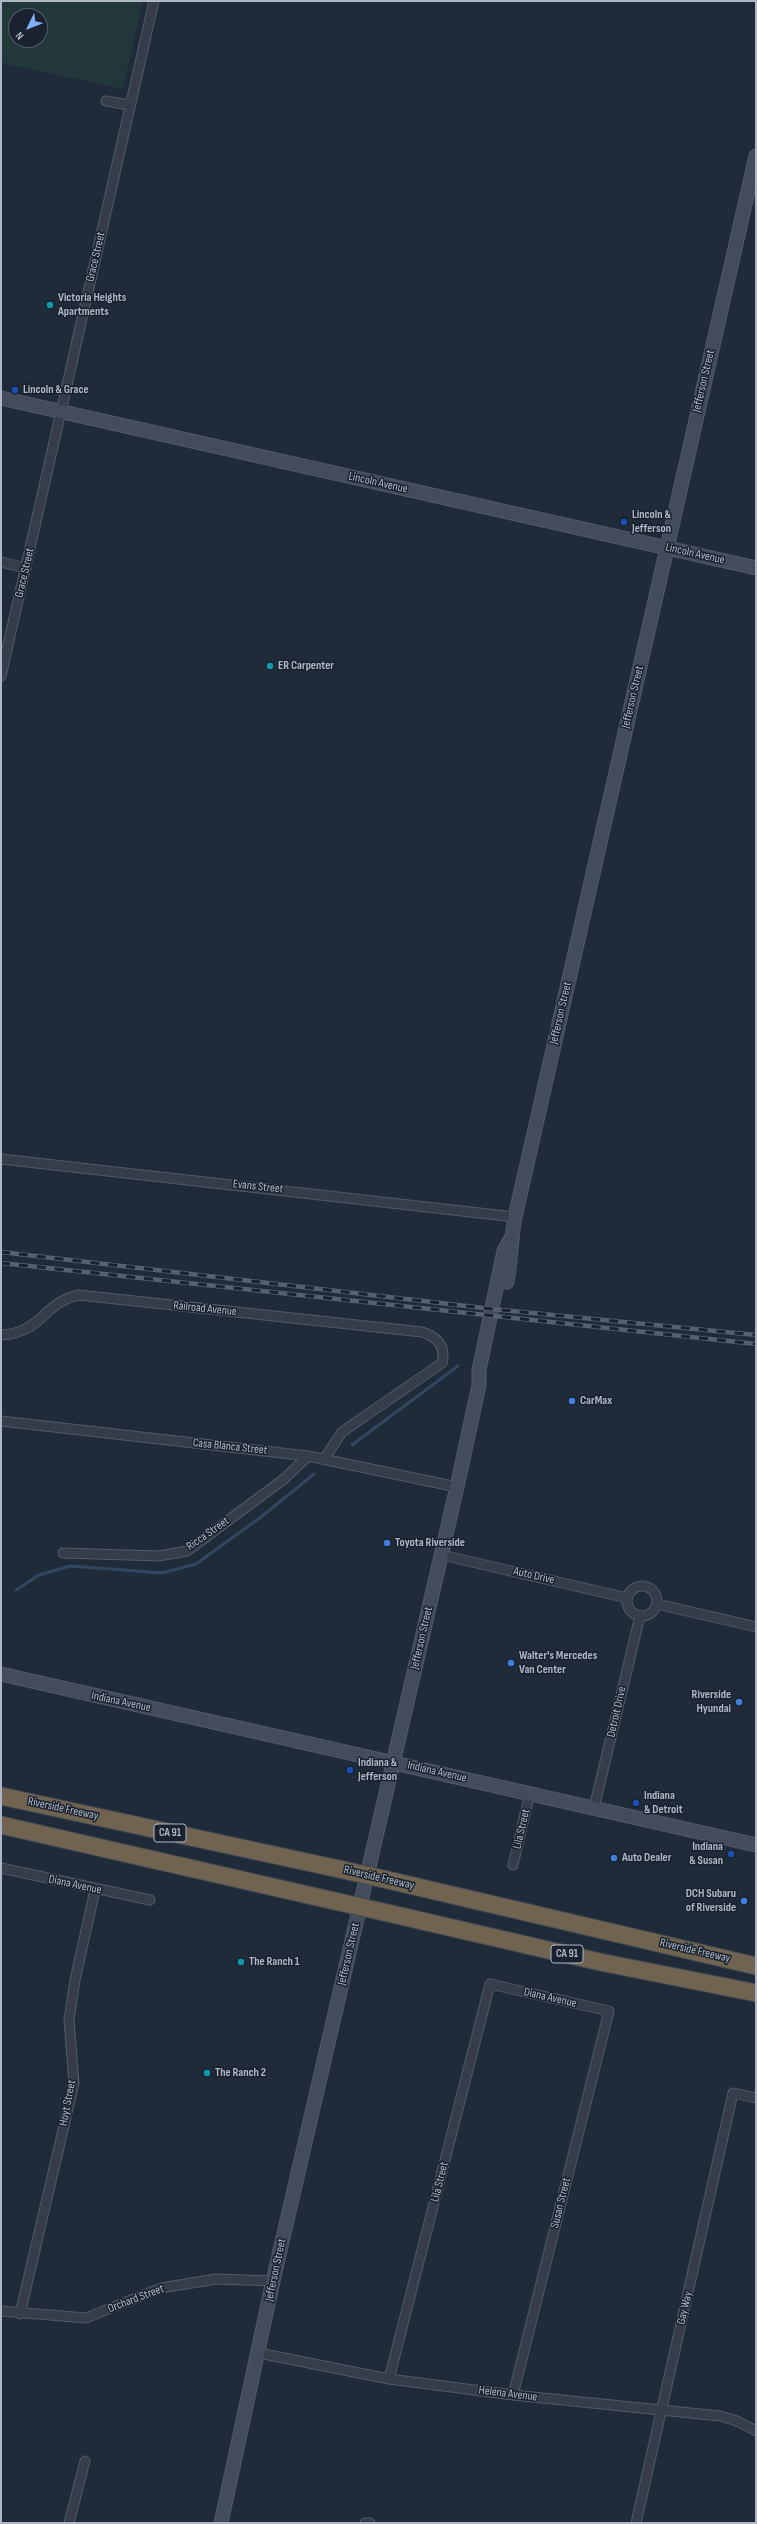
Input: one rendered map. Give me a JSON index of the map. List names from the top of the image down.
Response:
{
  "streets": {
    "highway": ["Riverside Freeway", "CA 91"],
    "street": [
      "Grace Street",
      "Jefferson Street",
      "Lincoln Avenue",
      "Evans Street",
      "Railroad Avenue",
      "Casa Blanca Street",
      "Ricca Street",
      "Auto Drive",
      "Indiana Avenue",
      "Detroit Drive",
      "Lila Street",
      "Diana Avenue",
      "Hoyt Street",
      "Susan Street",
      "Orchard Street",
      "Gay Way",
      "Helena Avenue"
    ]
  },
  "crossings": [
    ["Grace Street", "Lincoln Avenue"],
    ["Jefferson Street", "Lincoln Avenue"],
    ["Jefferson Street", "Evans Street"],
    ["Jefferson Street", "Casa Blanca Street"],
    ["Jefferson Street", "Auto Drive"],
    ["Jefferson Street", "Indiana Avenue"],
    ["Jefferson Street", "Orchard Street"],
    ["Jefferson Street", "Helena Avenue"],
    ["Railroad Avenue", "Casa Blanca Street"],
    ["Casa Blanca Street", "Ricca Street"],
    ["Auto Drive", "Detroit Drive"],
    ["Indiana Avenue", "Detroit Drive"],
    ["Indiana Avenue", "Lila Street"],
    ["Lila Street", "Diana Avenue"],
    ["Lila Street", "Helena Avenue"],
    ["Diana Avenue", "Hoyt Street"],
    ["Diana Avenue", "Susan Street"],
    ["Hoyt Street", "Orchard Street"],
    ["Susan Street", "Helena Avenue"],
    ["Gay Way", "Helena Avenue"]
  ],
  "places": [
    "Victoria Heights Apartments",
    "Lincoln & Grace",
    "Lincoln & Jefferson",
    "ER Carpenter",
    "CarMax",
    "Toyota Riverside",
    "Walter's Mercedes Van Center",
    "Riverside Hyundai",
    "Indiana & Jefferson",
    "Indiana & Detroit",
    "Indiana & Susan",
    "Auto Dealer",
    "DCH Subaru of Riverside",
    "The Ranch 1",
    "The Ranch 2"
  ],
  "north": "bottom left"
}
